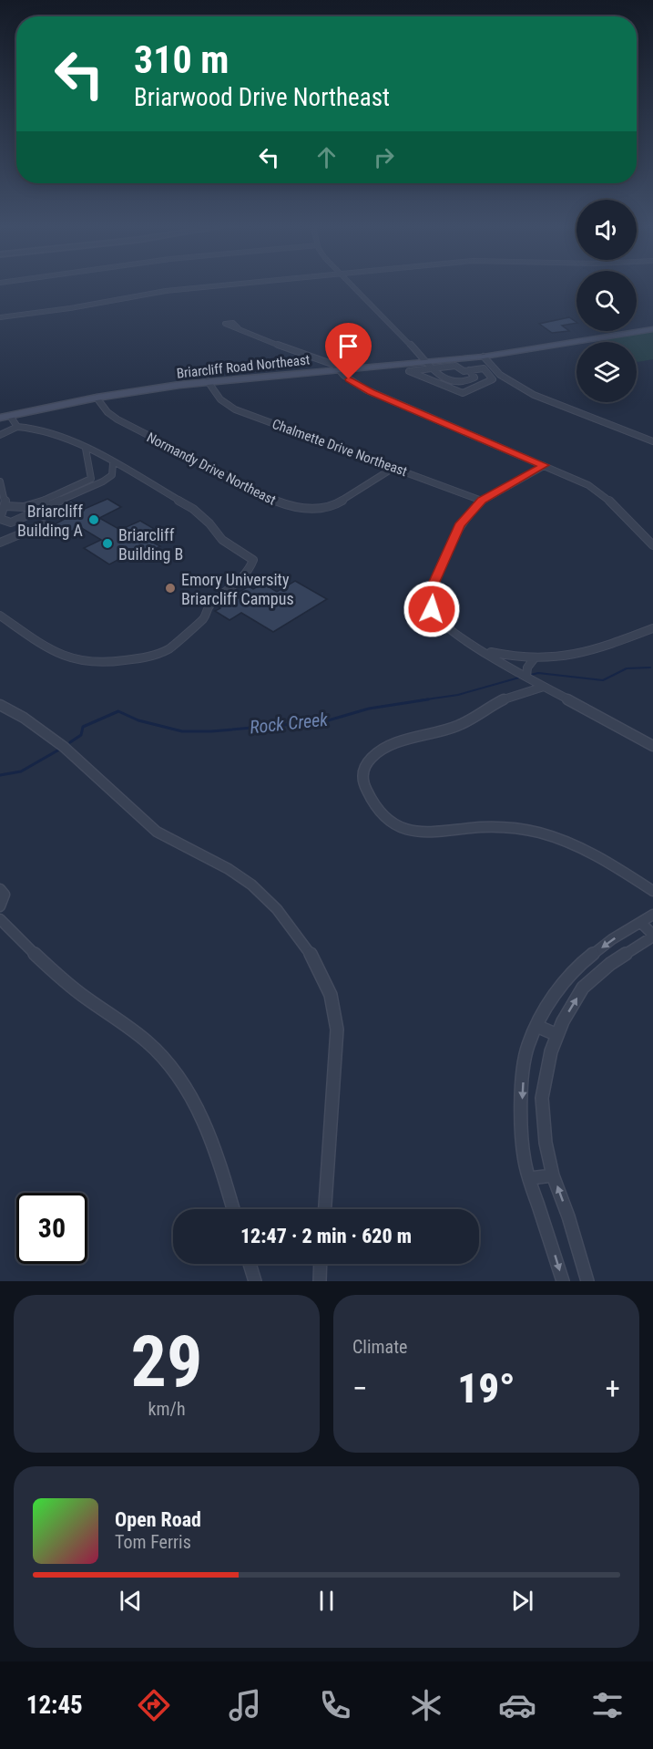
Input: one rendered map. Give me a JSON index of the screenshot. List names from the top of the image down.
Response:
{
  "streets": {
    "main road": ["Briarcliff Road Northeast"],
    "street": ["Chalmette Drive Northeast", "Normandy Drive Northeast"]
  },
  "crossings": [
    ["Briarcliff Road Northeast", "Chalmette Drive Northeast"],
    ["Briarcliff Road Northeast", "Normandy Drive Northeast"],
    ["Chalmette Drive Northeast", "Normandy Drive Northeast"]
  ],
  "water": ["Rock Creek"],
  "places": ["Briarcliff Building A", "Briarcliff Building B", "Emory University Briarcliff Campus"],
  "page": {
    "turn": ["310 m", "Briarwood Drive Northeast"],
    "limit": "30",
    "trip": "12:47 · 2 min · 620 m",
    "tile": [
      ["29", "km/h"],
      "Climate"
    ],
    "heat": ["−", "19°", "+"],
    "song": ["Open Road", "Tom Ferris"],
    "tabs": "12:45"
  }
}
